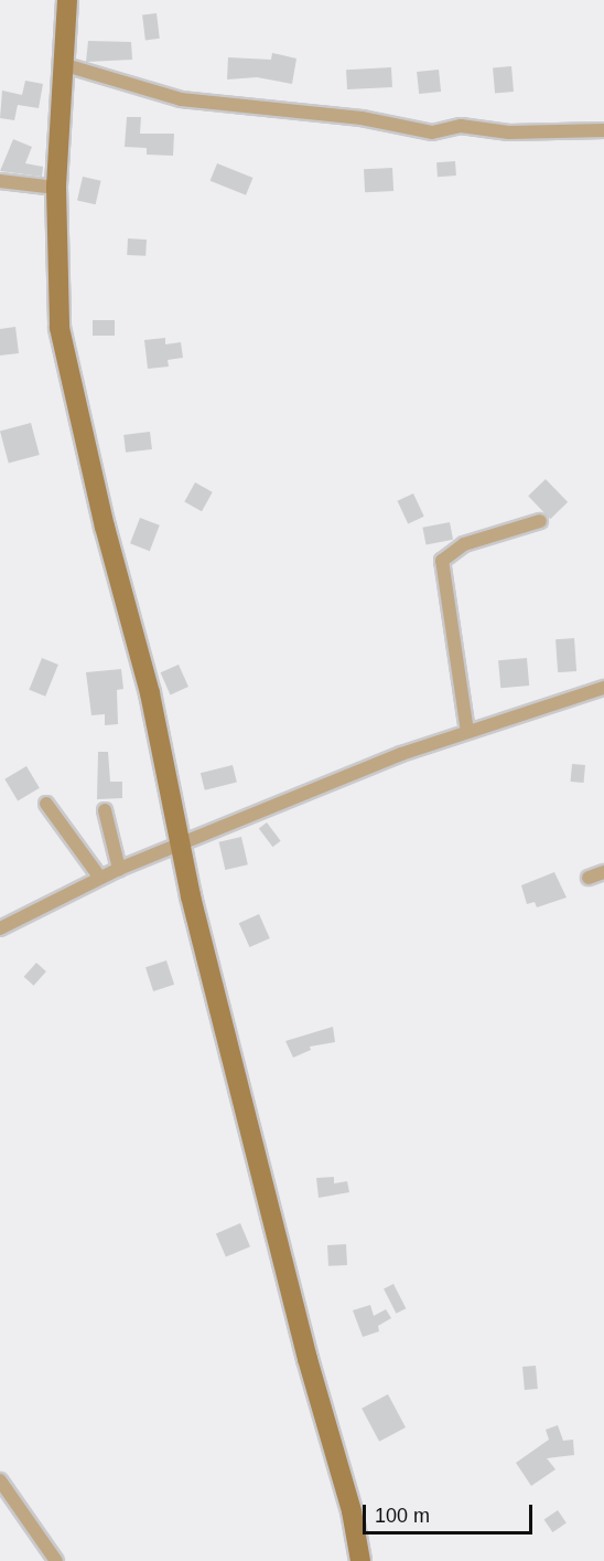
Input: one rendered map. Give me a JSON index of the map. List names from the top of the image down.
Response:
{
  "scale_bar": "100 m"
}
